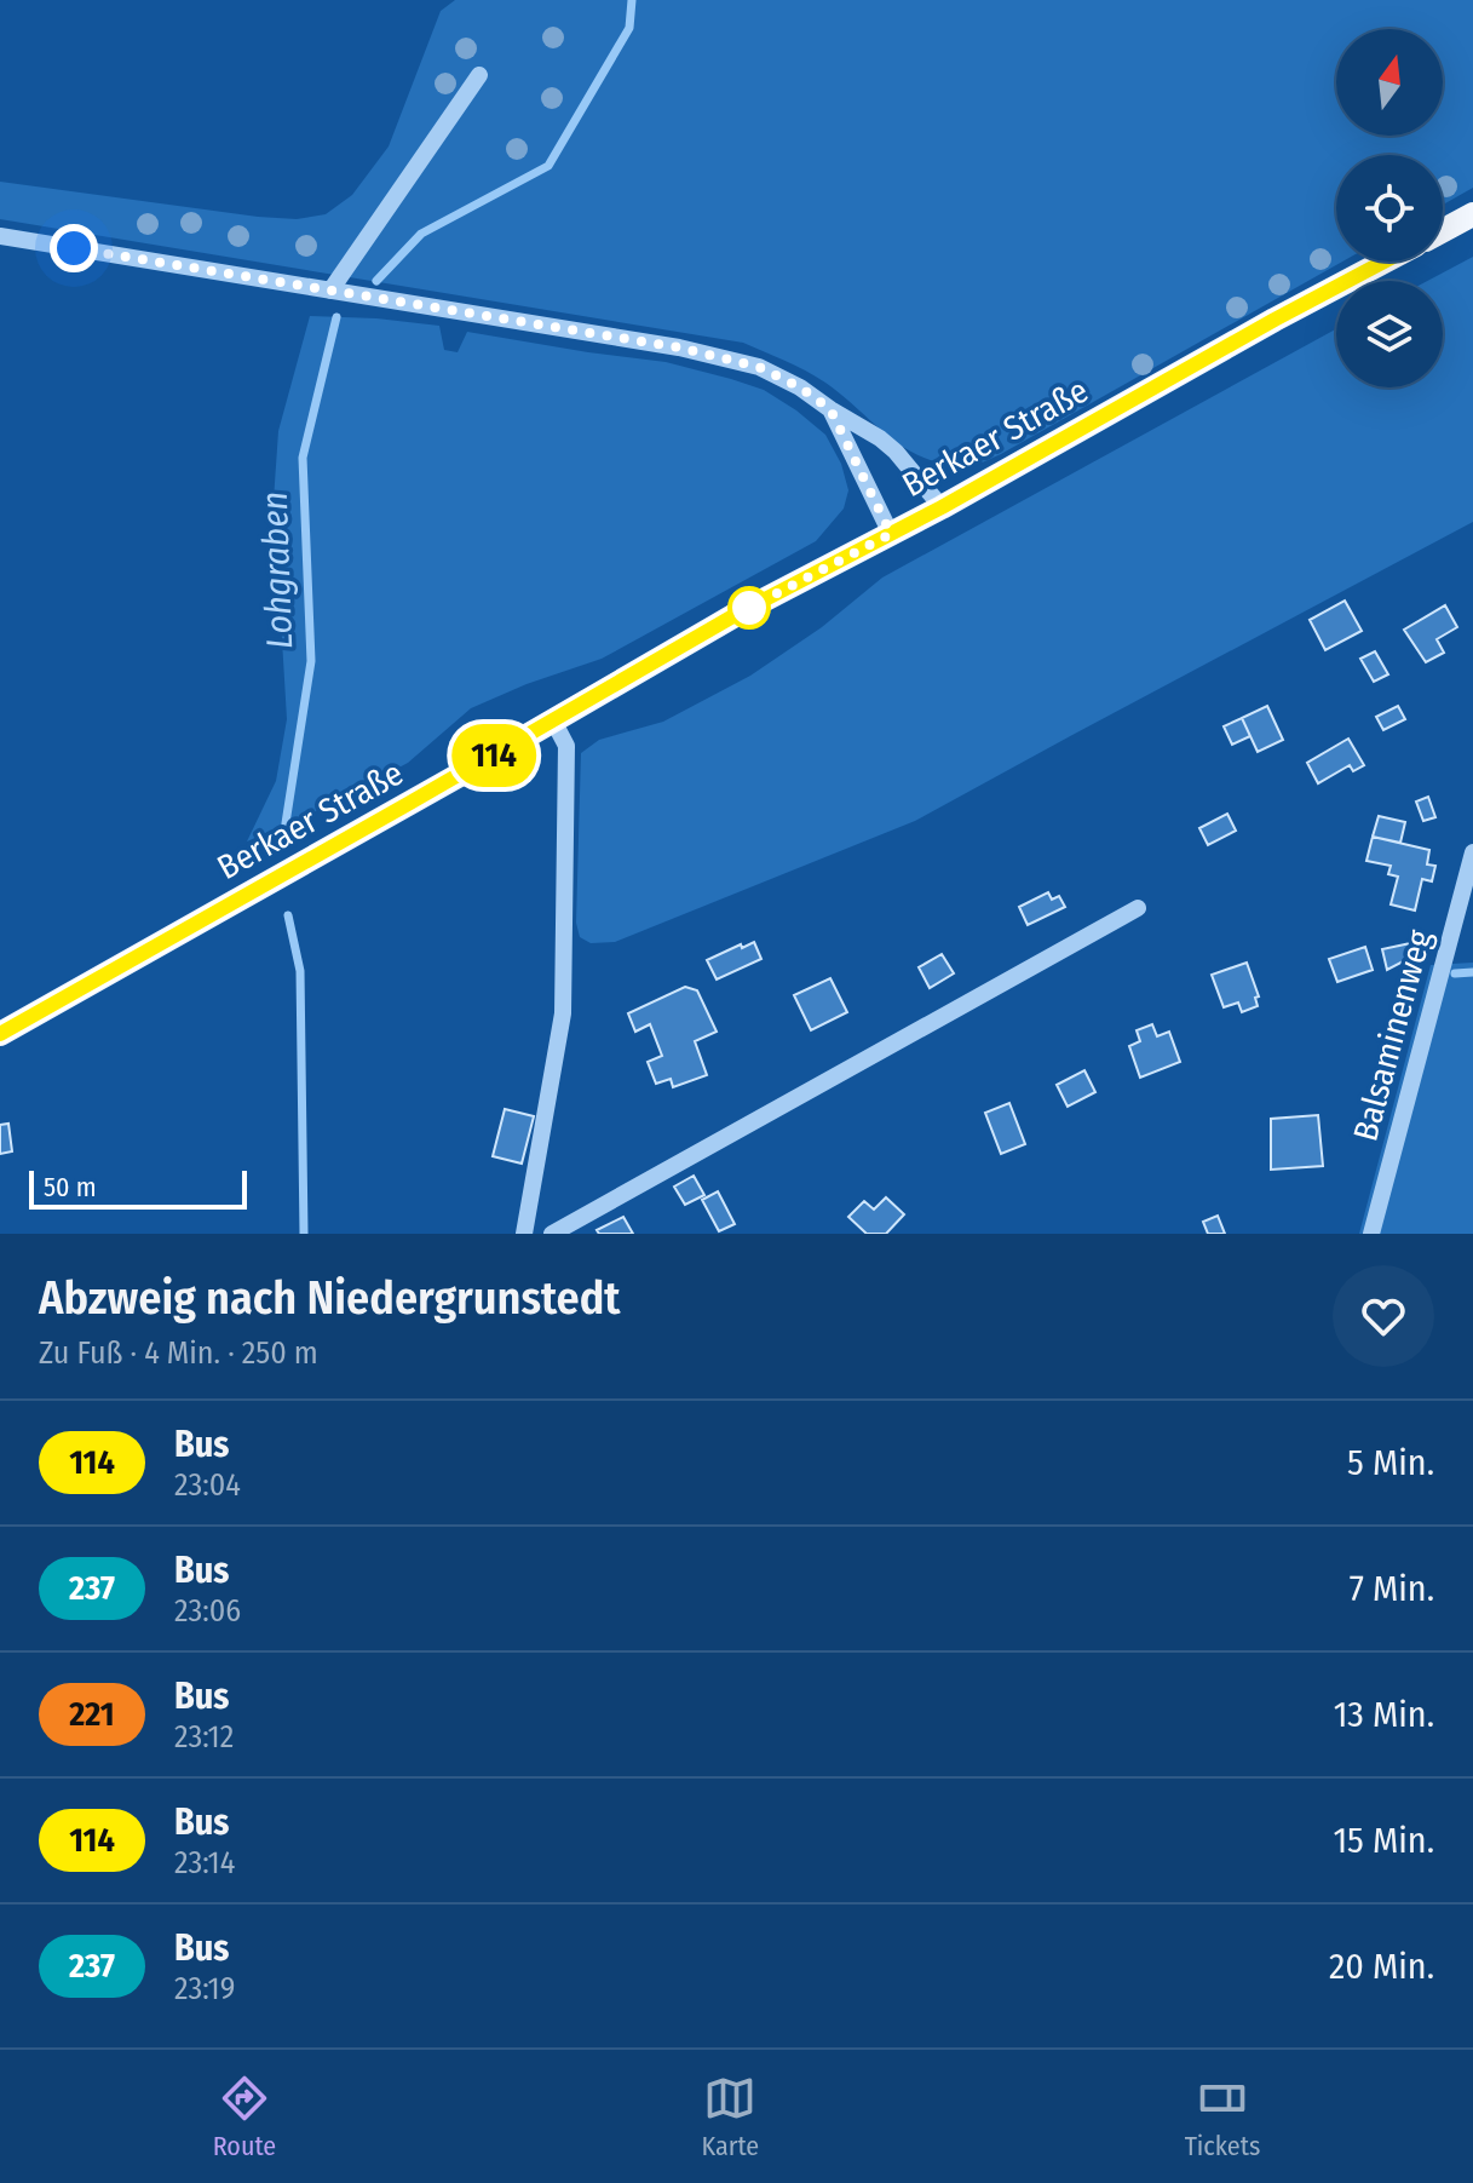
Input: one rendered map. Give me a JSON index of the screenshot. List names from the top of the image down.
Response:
{
  "streets": {
    "main road": ["Berkaer Straße"],
    "street": ["Balsaminenweg"]
  },
  "water": ["Lohgraben"],
  "lines": ["bus line 114"],
  "scale_bar": "50 m",
  "north": "top",
  "page": {
    "on_map": "114",
    "scale": "50 m",
    "heading": ["Abzweig nach Niedergrunstedt", "Zu Fuß · 4 Min. · 250 m"],
    "list": [
      {
        "mark": "114",
        "name": "Bus",
        "note": "23:04",
        "value": "5 Min."
      },
      {
        "mark": "237",
        "name": "Bus",
        "note": "23:06",
        "value": "7 Min."
      },
      {
        "mark": "221",
        "name": "Bus",
        "note": "23:12",
        "value": "13 Min."
      },
      {
        "mark": "114",
        "name": "Bus",
        "note": "23:14",
        "value": "15 Min."
      },
      {
        "mark": "237",
        "name": "Bus",
        "note": "23:19",
        "value": "20 Min."
      }
    ],
    "tabs": ["Route", "Karte", "Tickets"]
  }
}
